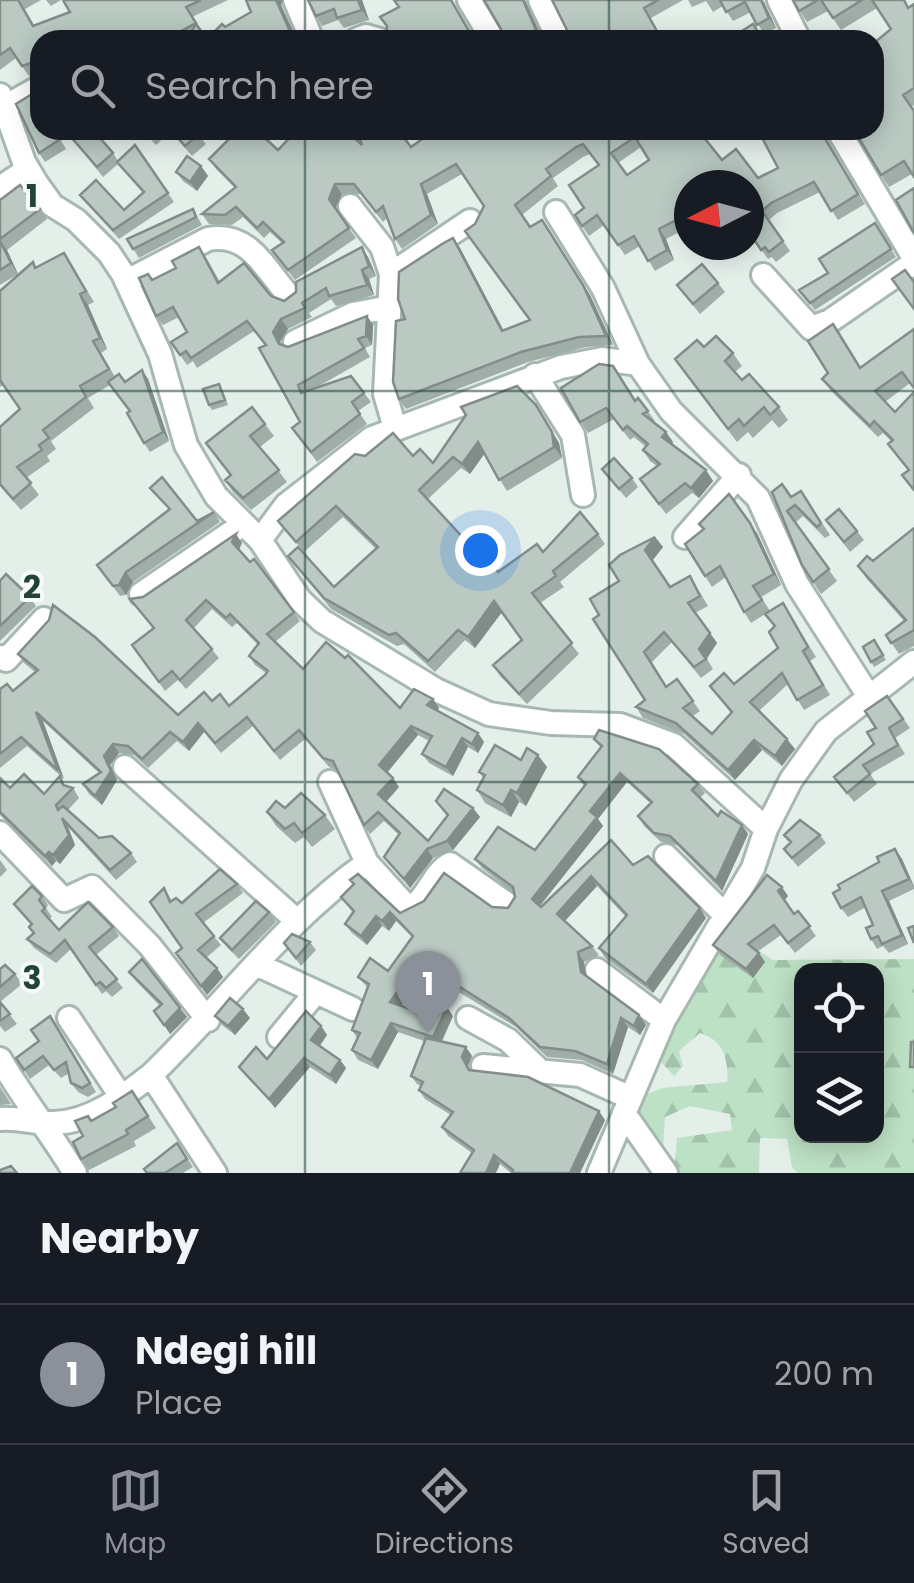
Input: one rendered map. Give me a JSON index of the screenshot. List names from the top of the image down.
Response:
{
  "north": "left",
  "page": {
    "search": "Search here",
    "pins": "1",
    "heading": "Nearby",
    "list": [
      {
        "mark": "1",
        "name": "Ndegi hill",
        "note": "Place",
        "value": "200 m"
      }
    ],
    "nav": ["Map", "Directions", "Saved"]
  },
  "grid": {
    "rows": ["1", "2", "3"]
  }
}
